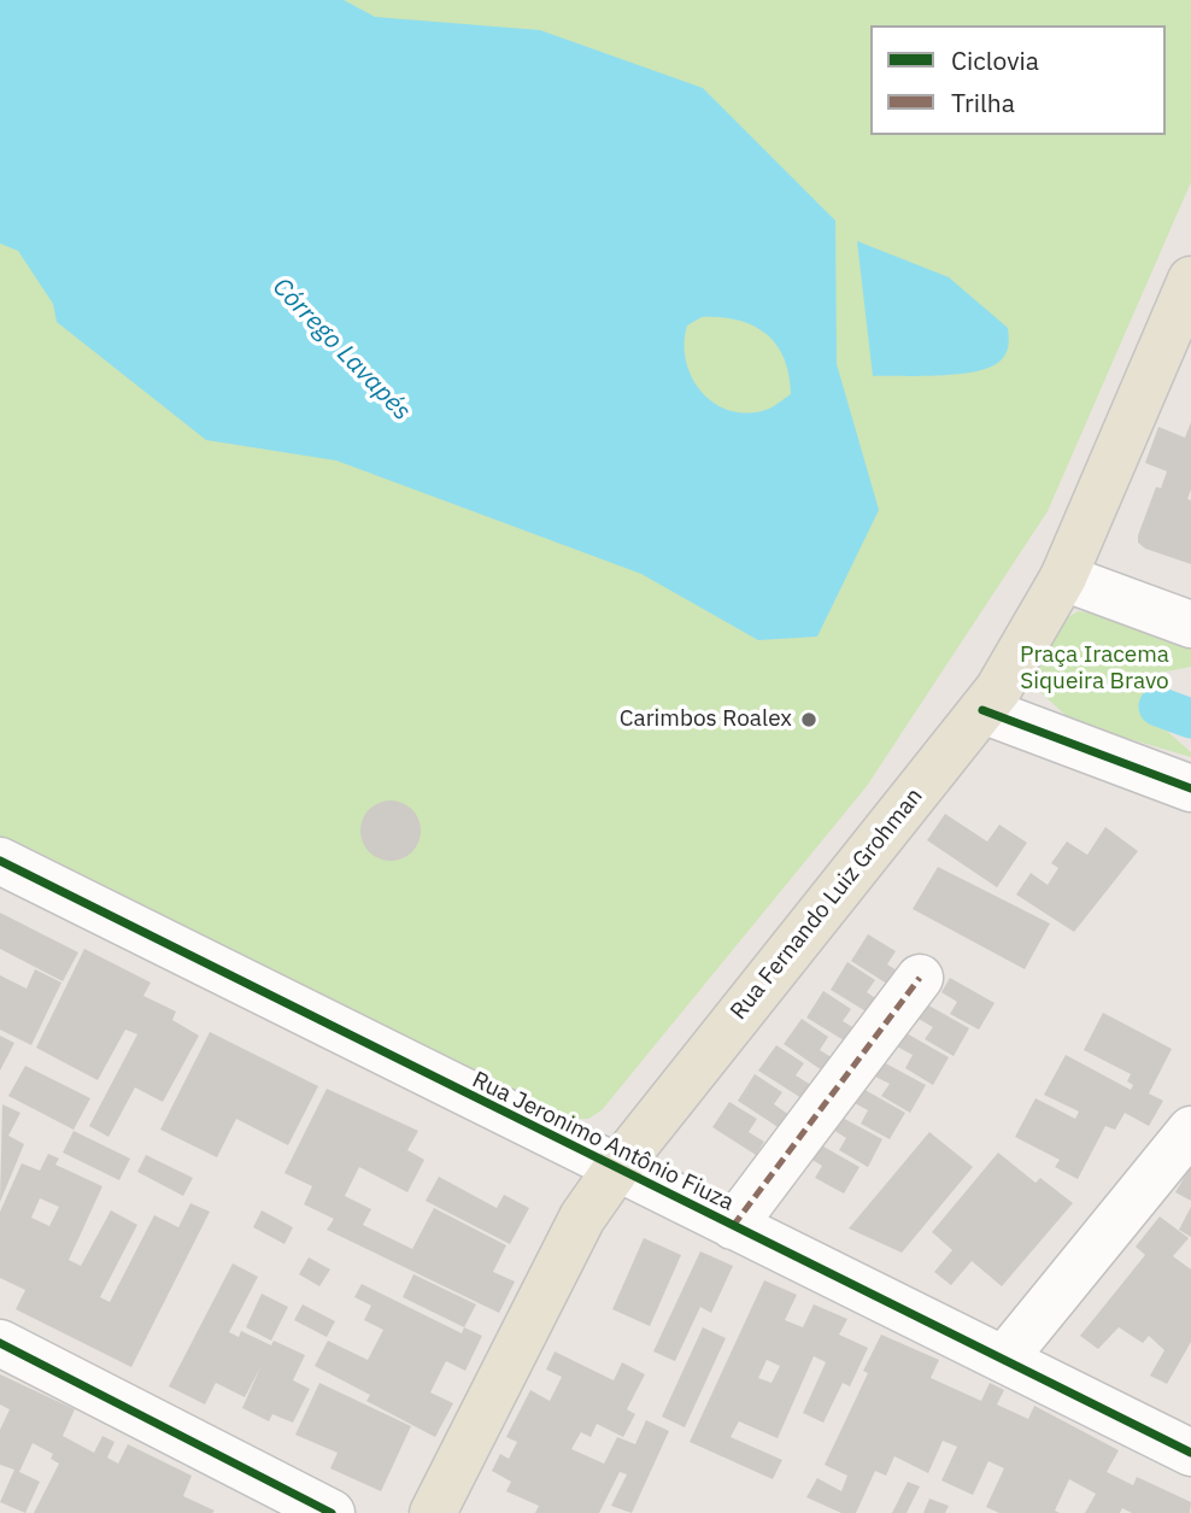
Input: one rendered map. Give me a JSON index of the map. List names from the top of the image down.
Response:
{
  "streets": {
    "main road": ["Rua Fernando Luiz Grohman"],
    "street": ["Rua Jeronimo Antônio Fiuza"]
  },
  "crossings": [
    ["Rua Fernando Luiz Grohman", "Rua Jeronimo Antônio Fiuza"]
  ],
  "water": ["Córrego Lavapés"],
  "parks": ["Praça Iracema Siqueira Bravo"],
  "places": ["Carimbos Roalex"],
  "legend": ["Ciclovia", "Trilha"]
}
